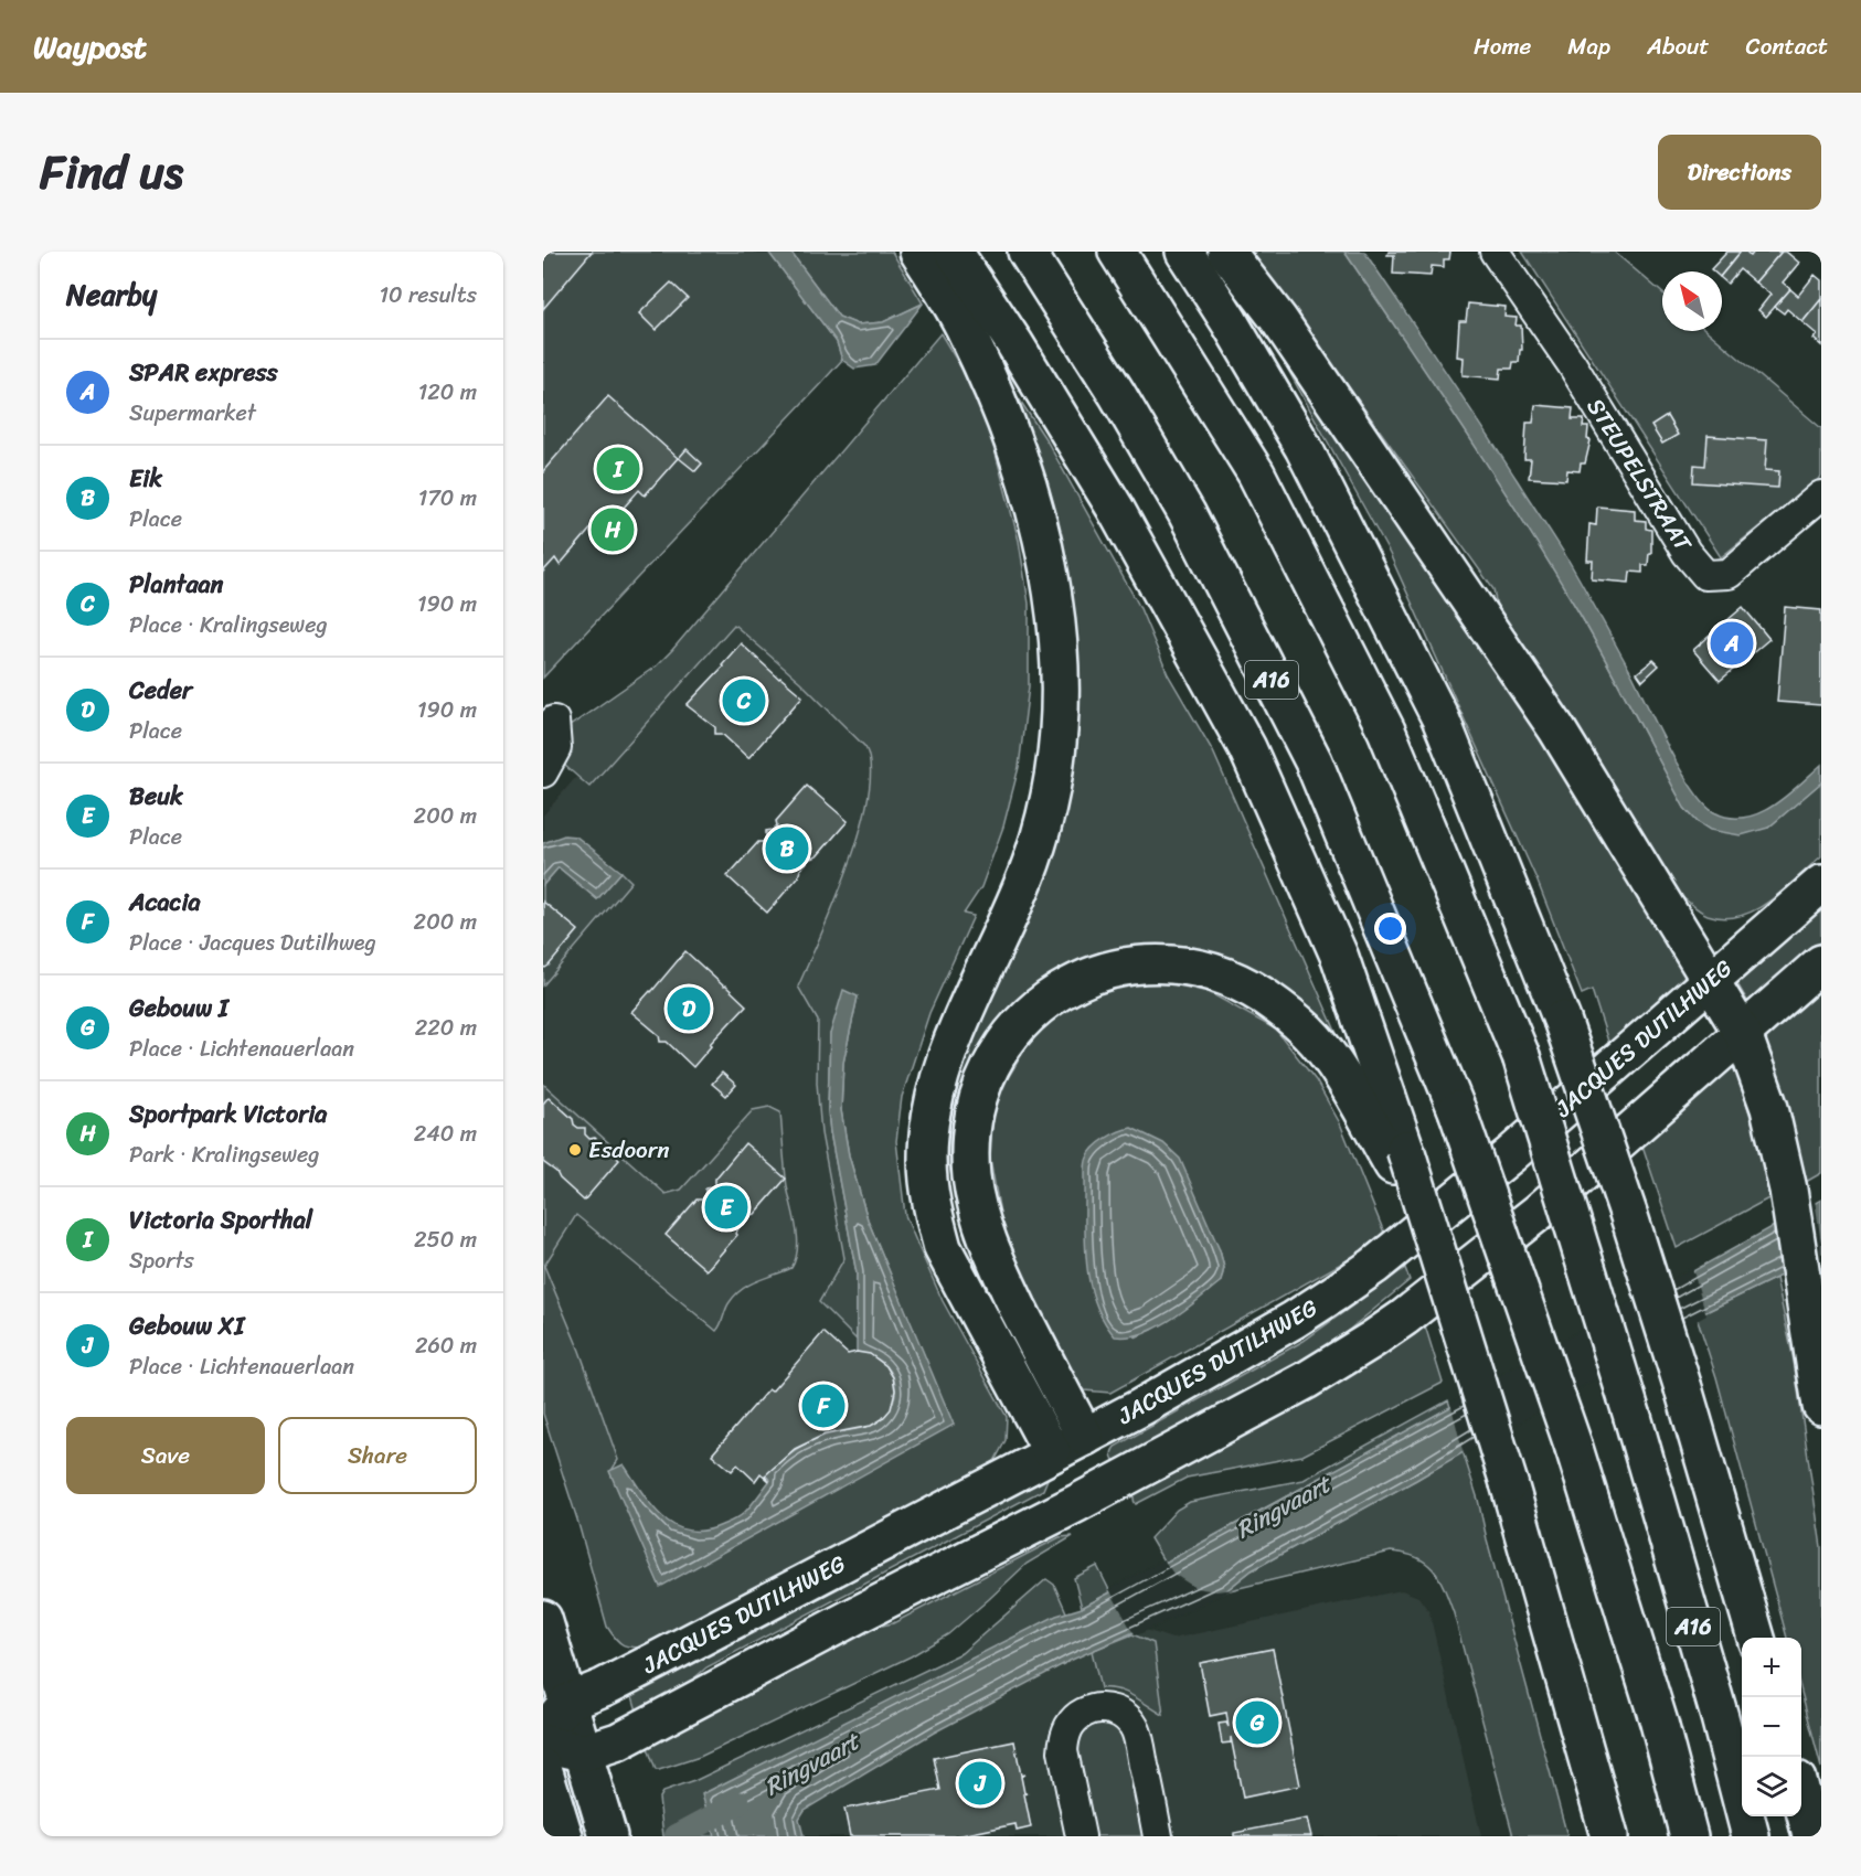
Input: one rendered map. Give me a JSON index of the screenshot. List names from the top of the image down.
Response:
{
  "streets": {
    "main road": ["A16", "JACQUES DUTILHWEG"],
    "street": ["STEUPELSTRAAT"]
  },
  "crossings": [
    ["A16", "JACQUES DUTILHWEG"]
  ],
  "water": ["Ringvaart"],
  "places": ["Esdoorn"],
  "north": "top left",
  "page": {
    "header": "Waypost",
    "nav": [
      "Home",
      "Map",
      "About",
      "Contact"
    ],
    "title": "Find us",
    "buttons": [
      "Directions",
      ["Save", "Share"]
    ],
    "heading": ["Nearby", "10 results"],
    "list": [
      {
        "mark": "A",
        "name": "SPAR express",
        "note": "Supermarket",
        "value": "120 m"
      },
      {
        "mark": "B",
        "name": "Eik",
        "note": "Place",
        "value": "170 m"
      },
      {
        "mark": "C",
        "name": "Plantaan",
        "note": "Place · Kralingseweg",
        "value": "190 m"
      },
      {
        "mark": "D",
        "name": "Ceder",
        "note": "Place",
        "value": "190 m"
      },
      {
        "mark": "E",
        "name": "Beuk",
        "note": "Place",
        "value": "200 m"
      },
      {
        "mark": "F",
        "name": "Acacia",
        "note": "Place · Jacques Dutilhweg",
        "value": "200 m"
      },
      {
        "mark": "G",
        "name": "Gebouw I",
        "note": "Place · Lichtenauerlaan",
        "value": "220 m"
      },
      {
        "mark": "H",
        "name": "Sportpark Victoria",
        "note": "Park · Kralingseweg",
        "value": "240 m"
      },
      {
        "mark": "I",
        "name": "Victoria Sporthal",
        "note": "Sports",
        "value": "250 m"
      },
      {
        "mark": "J",
        "name": "Gebouw XI",
        "note": "Place · Lichtenauerlaan",
        "value": "260 m"
      }
    ],
    "pins": [
      "I",
      "H",
      "A",
      "C",
      "B",
      "D",
      "E",
      "F",
      "G",
      "J"
    ],
    "map_buttons": ["+", "−"]
  }
}
